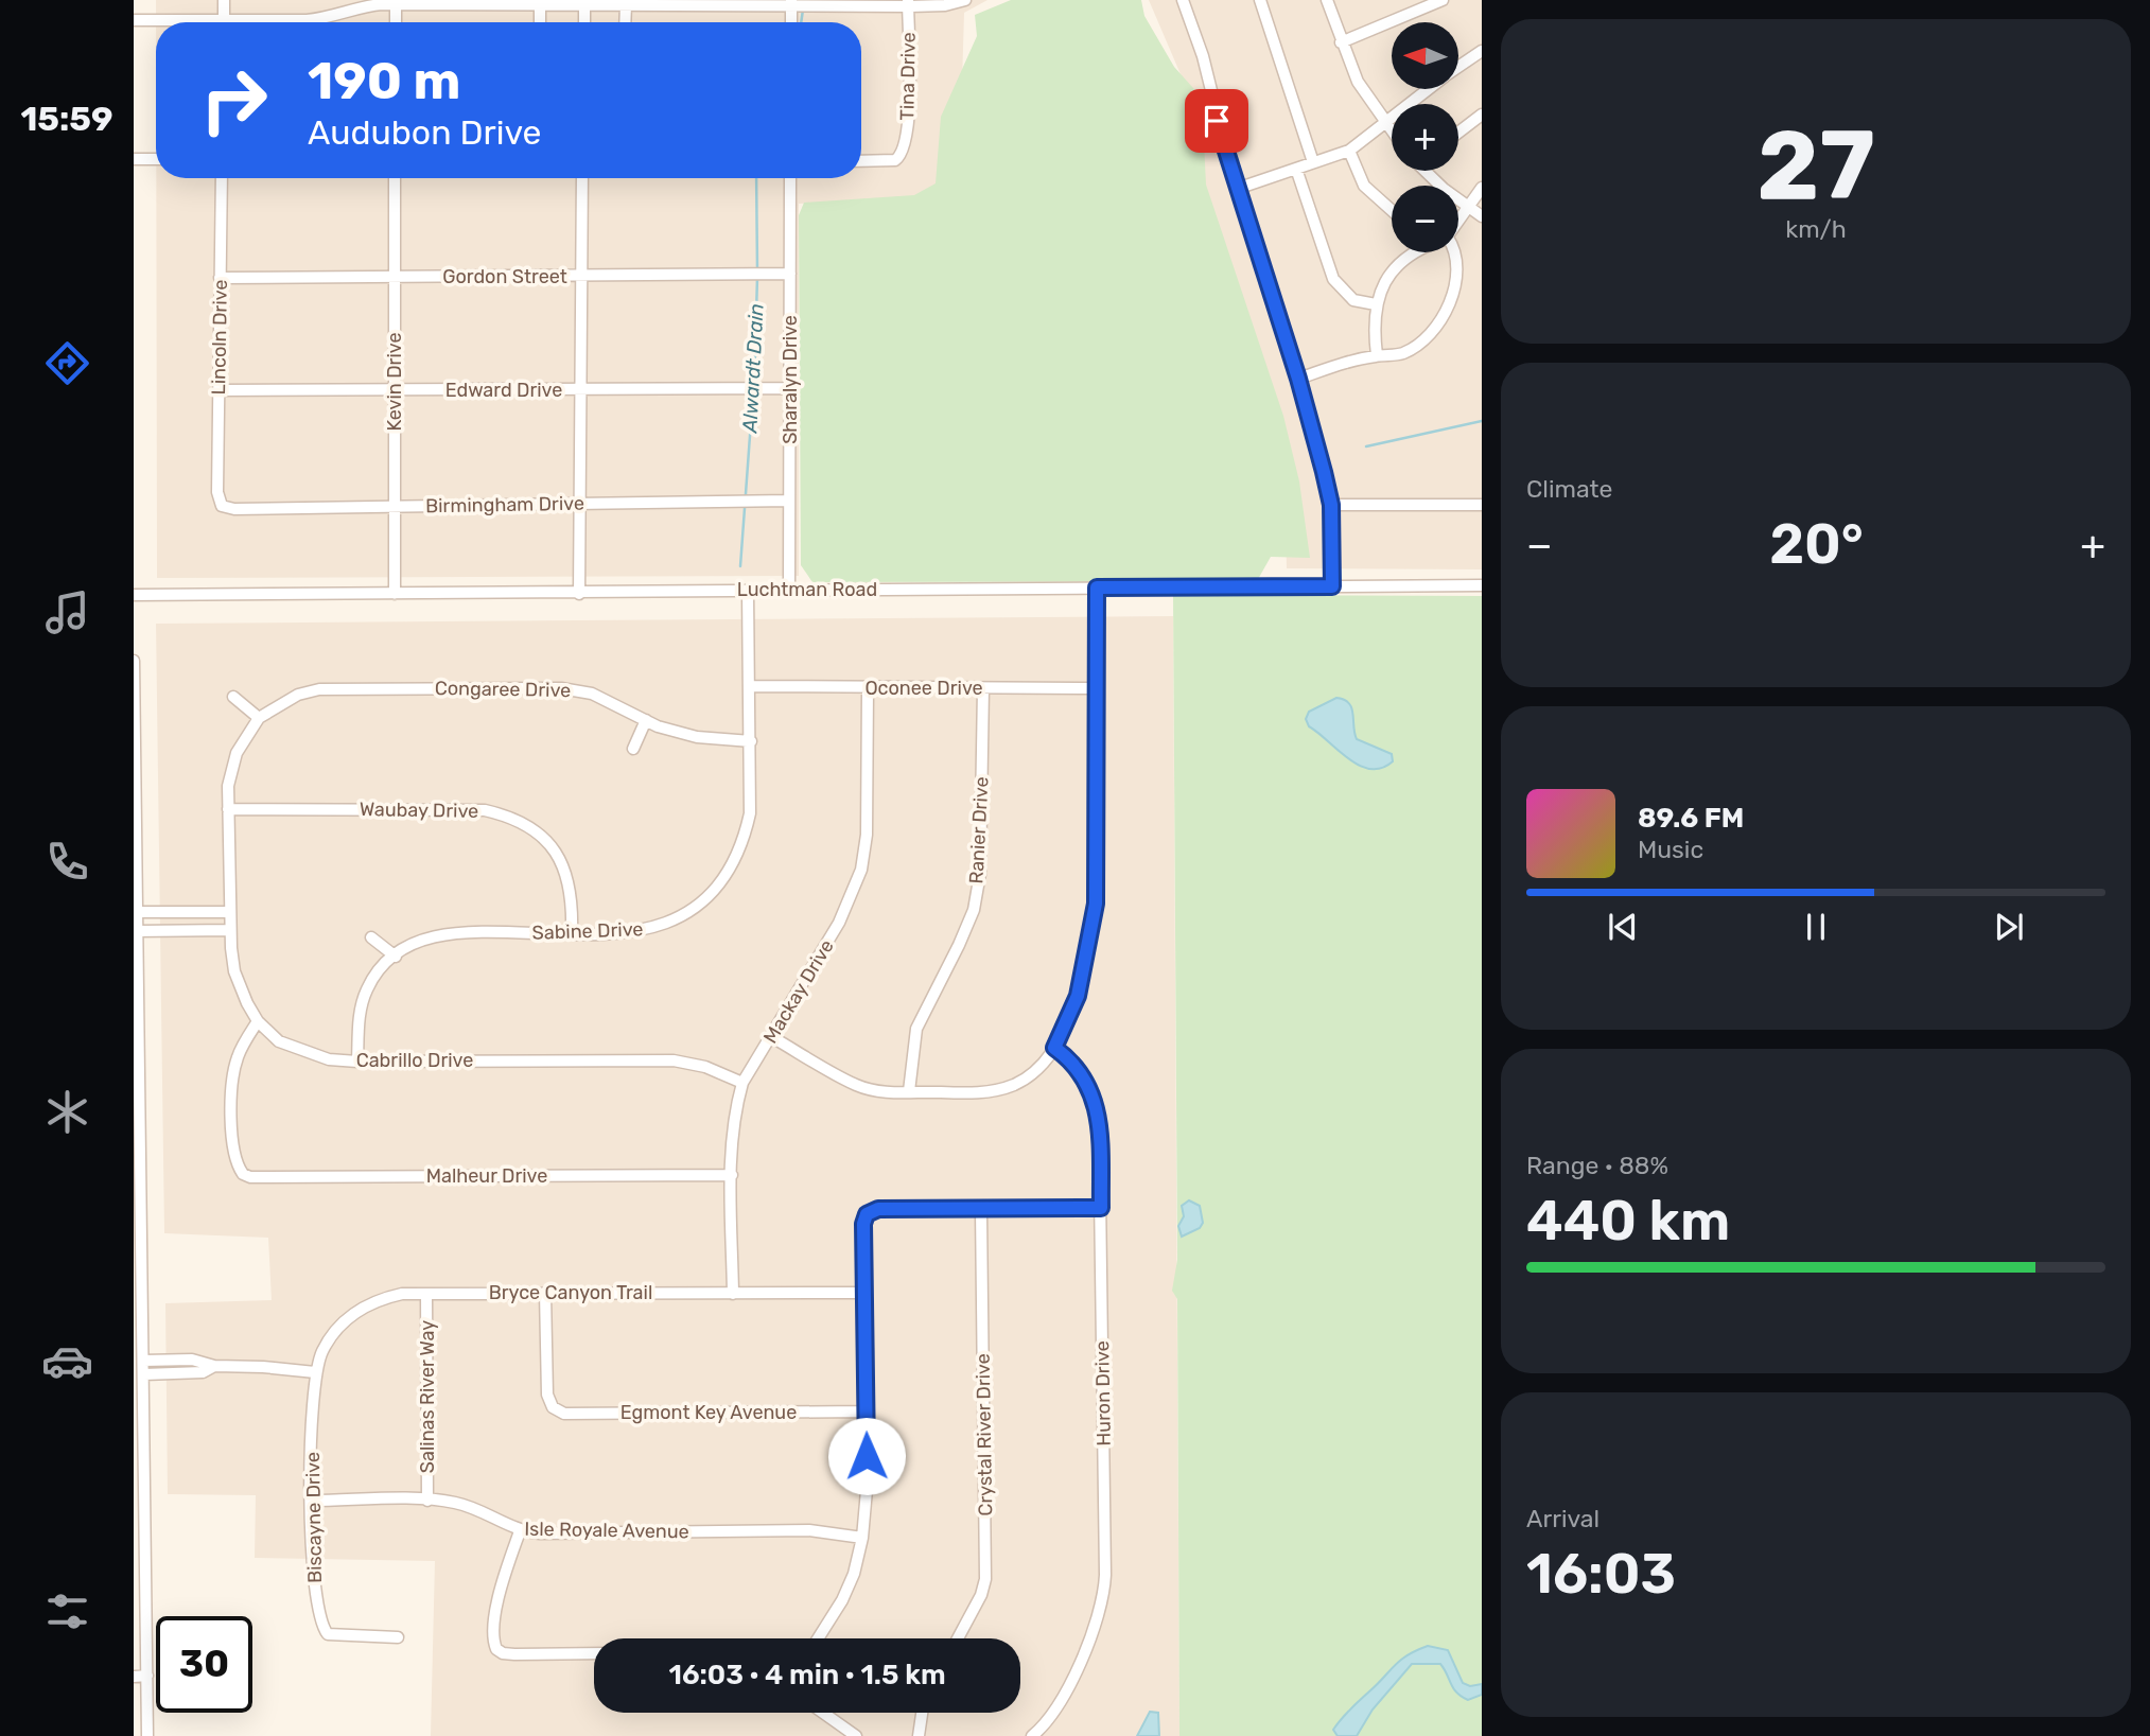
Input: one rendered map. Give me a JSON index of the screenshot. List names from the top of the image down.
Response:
{
  "streets": {
    "street": [
      "Tina Drive",
      "Gordon Street",
      "Lincoln Drive",
      "Sharalyn Drive",
      "Kevin Drive",
      "Edward Drive",
      "Birmingham Drive",
      "Luchtman Road",
      "Oconee Drive",
      "Congaree Drive",
      "Waubay Drive",
      "Ranier Drive",
      "Sabine Drive",
      "Mackay Drive",
      "Cabrillo Drive",
      "Malheur Drive",
      "Bryce Canyon Trail",
      "Huron Drive",
      "Salinas River Way",
      "Egmont Key Avenue",
      "Crystal River Drive",
      "Biscayne Drive",
      "Isle Royale Avenue"
    ]
  },
  "crossings": [
    ["Gordon Street", "Lincoln Drive"],
    ["Gordon Street", "Sharalyn Drive"],
    ["Gordon Street", "Kevin Drive"],
    ["Lincoln Drive", "Edward Drive"],
    ["Lincoln Drive", "Birmingham Drive"],
    ["Sharalyn Drive", "Edward Drive"],
    ["Sharalyn Drive", "Birmingham Drive"],
    ["Sharalyn Drive", "Luchtman Road"],
    ["Kevin Drive", "Edward Drive"],
    ["Kevin Drive", "Birmingham Drive"],
    ["Kevin Drive", "Luchtman Road"],
    ["Luchtman Road", "Sabine Drive"],
    ["Oconee Drive", "Ranier Drive"],
    ["Oconee Drive", "Sabine Drive"],
    ["Oconee Drive", "Mackay Drive"],
    ["Congaree Drive", "Sabine Drive"],
    ["Congaree Drive", "Cabrillo Drive"],
    ["Waubay Drive", "Sabine Drive"],
    ["Waubay Drive", "Cabrillo Drive"],
    ["Sabine Drive", "Cabrillo Drive"],
    ["Mackay Drive", "Cabrillo Drive"],
    ["Mackay Drive", "Malheur Drive"],
    ["Mackay Drive", "Bryce Canyon Trail"],
    ["Cabrillo Drive", "Malheur Drive"],
    ["Bryce Canyon Trail", "Salinas River Way"],
    ["Bryce Canyon Trail", "Egmont Key Avenue"],
    ["Bryce Canyon Trail", "Biscayne Drive"],
    ["Salinas River Way", "Isle Royale Avenue"],
    ["Biscayne Drive", "Isle Royale Avenue"]
  ],
  "water": ["Alwardt Drain"],
  "north": "left",
  "page": {
    "tabs": "15:59",
    "tile": [
      ["27", "km/h"],
      "Climate",
      ["Range · 88%", "440 km"],
      ["Arrival", "16:03"]
    ],
    "map_buttons": ["+", "−"],
    "turn": ["190 m", "Audubon Drive"],
    "heat": ["−", "20°", "+"],
    "song": ["89.6 FM", "Music"],
    "limit": "30",
    "trip": "16:03 · 4 min · 1.5 km"
  }
}
